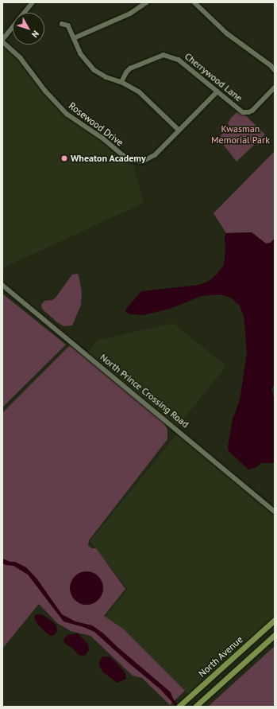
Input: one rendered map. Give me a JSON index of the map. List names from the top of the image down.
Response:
{
  "streets": {
    "main road": ["North Avenue"],
    "street": ["Cherrywood Lane", "Rosewood Drive", "North Prince Crossing Road"]
  },
  "crossings": [
    ["Cherrywood Lane", "Rosewood Drive"]
  ],
  "parks": ["Kwasman Memorial Park"],
  "places": ["Wheaton Academy"],
  "north": "bottom right"
}
